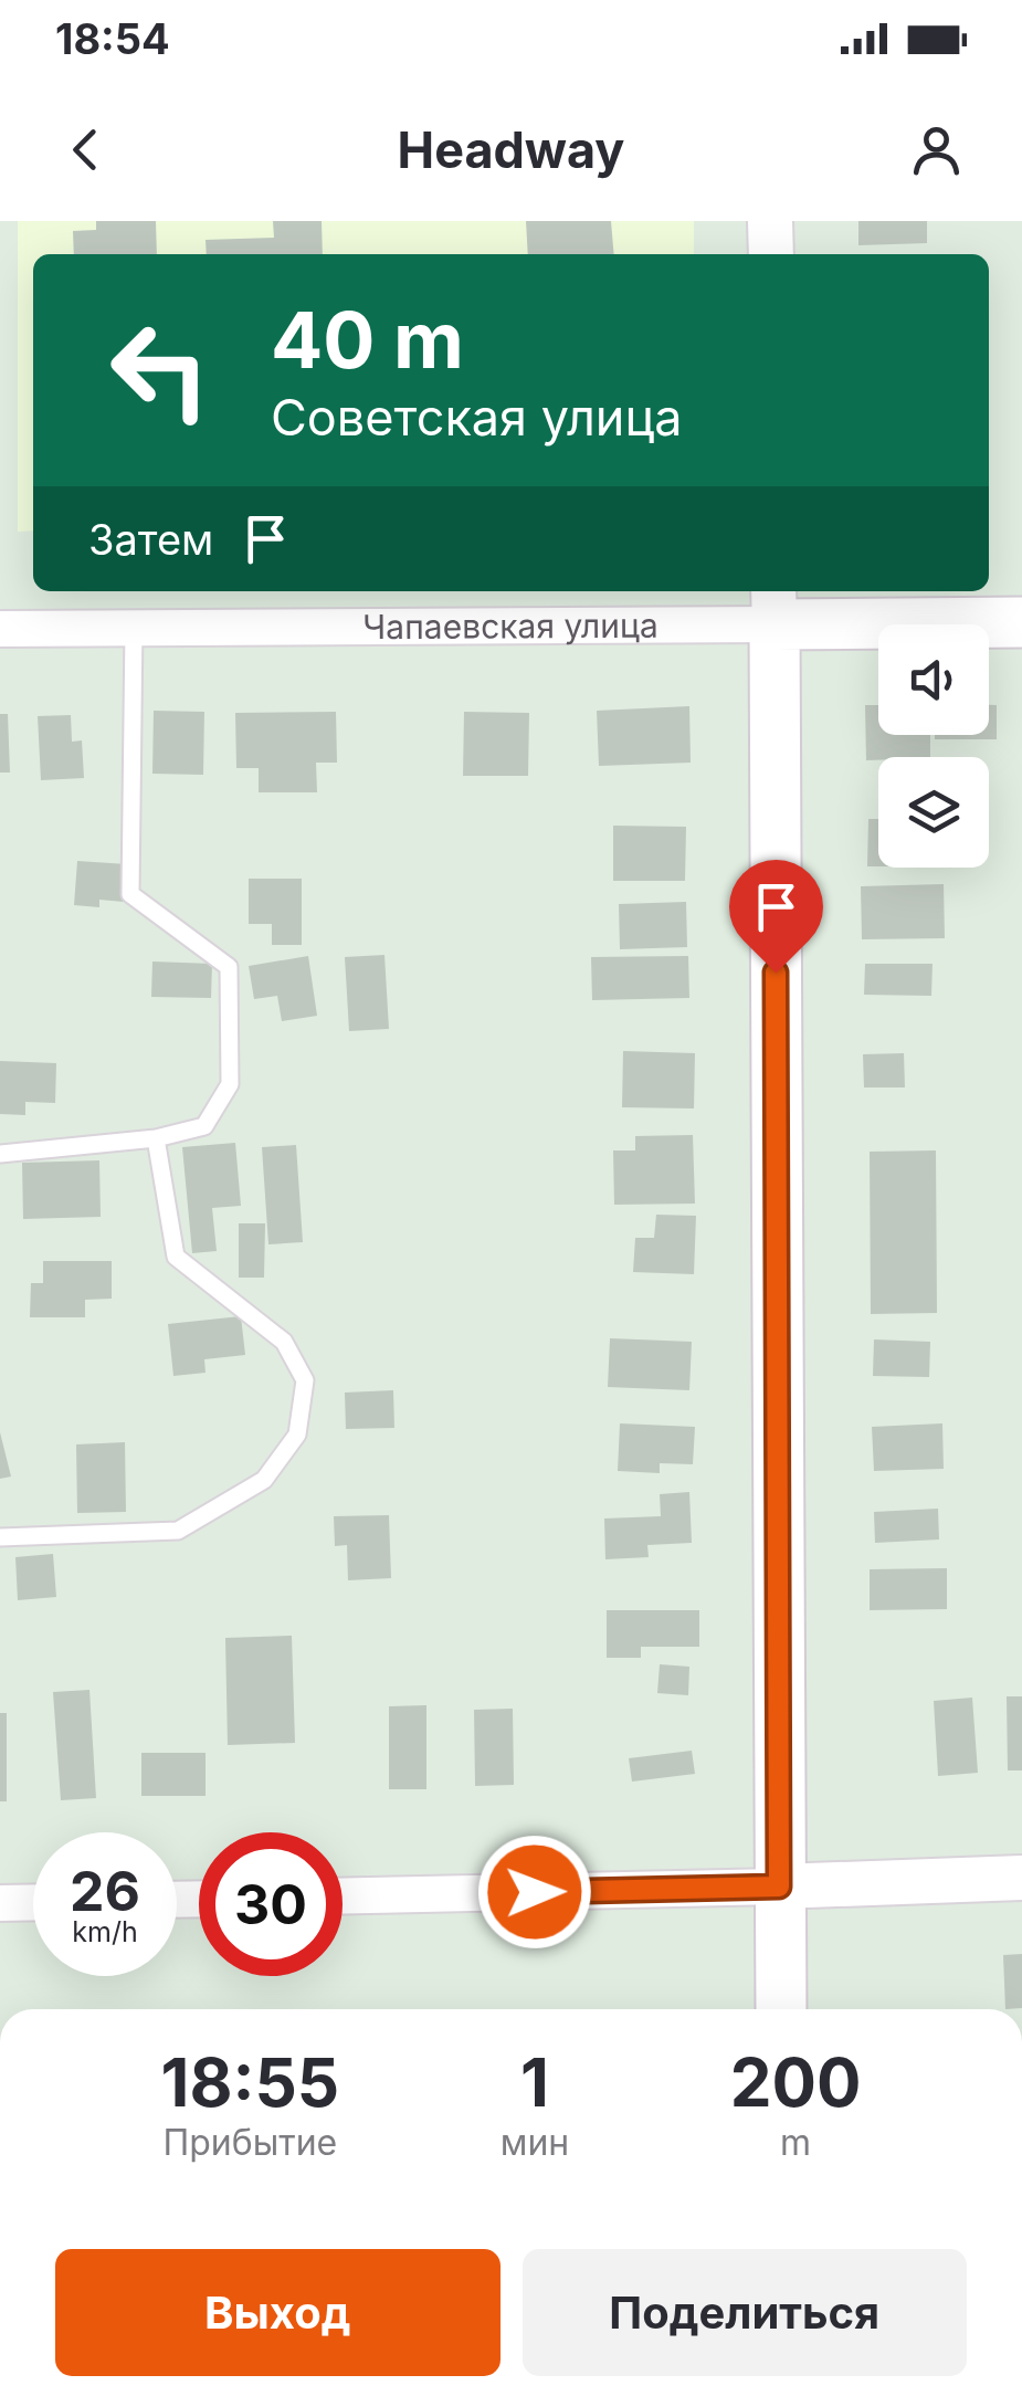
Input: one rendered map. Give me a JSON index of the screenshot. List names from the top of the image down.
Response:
{
  "streets": {
    "main road": ["Чапаевская улица"]
  },
  "page": {
    "status": "18:54",
    "header": "Headway",
    "turn": ["40 m", "Советская улица"],
    "then": "Затем",
    "speed": "26 km/h",
    "limit": "30",
    "eta": [
      "18:55",
      "Прибытие",
      "1",
      "мин",
      "200",
      "m"
    ],
    "buttons": ["Выход", "Поделиться"]
  }
}
